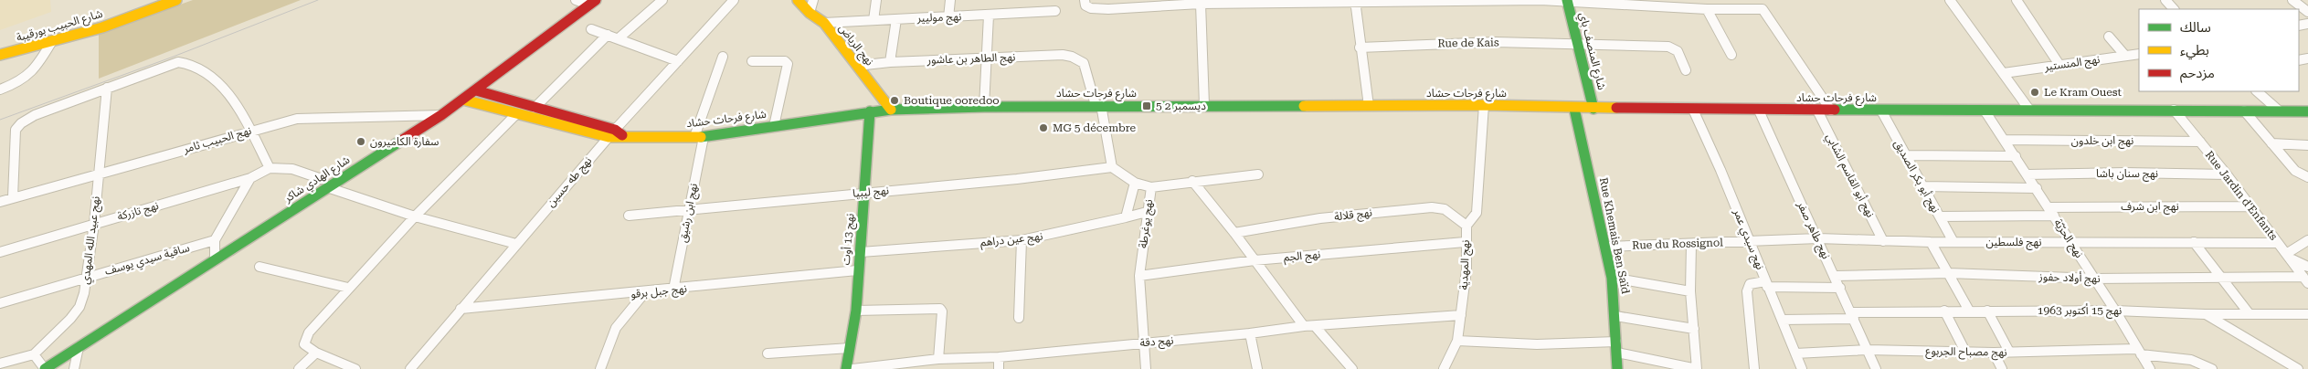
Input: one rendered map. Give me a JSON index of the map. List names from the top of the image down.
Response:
{
  "streets": {
    "street": [
      "نهج موليير",
      "شارع الحبيب بورقيبة",
      "Rue de Kais",
      "نهج الرياض",
      "شارع المنصف باي",
      "نهج الطاهر بن عاشور",
      "نهج المنستير",
      "شارع فرحات حشاد",
      "نهج الحبيب ثامر",
      "نهج ابن خلدون",
      "نهج سنان باشا",
      "نهج أبو القاسم الشابي",
      "نهج أبو بكر الصديق",
      "شارع الهادي شاكر",
      "نهج طه حسين",
      "نهج ليبيا",
      "Rue Jardin d'Enfants",
      "نهج ابن شرف",
      "نهج تازركة",
      "نهج ابن رشيق",
      "نهج قلالة",
      "نهج يوغرطة",
      "نهج طاهر صفر",
      "Rue Khemais Ben Saïd",
      "نهج الحرّيّة",
      "نهج 13 أوت",
      "نهج عين دراهم",
      "نهج سيدي عمر",
      "نهج عبيد الله المهدي",
      "نهج فلسطين",
      "Rue du Rossignol",
      "نهج الجم",
      "ساقية سيدي يوسف",
      "نهج المهدية",
      "نهج أولاد حفوز",
      "نهج جبل برقو",
      "نهج 15 أكتوبر 1963",
      "نهج دقة",
      "نهج مصباح الجربوع"
    ]
  },
  "crossings": [
    ["نهج موليير", "نهج الرياض"],
    ["Rue de Kais", "شارع المنصف باي"],
    ["نهج الرياض", "نهج الطاهر بن عاشور"],
    ["نهج الرياض", "شارع فرحات حشاد"],
    ["شارع المنصف باي", "شارع فرحات حشاد"],
    ["نهج الطاهر بن عاشور", "شارع فرحات حشاد"],
    ["شارع فرحات حشاد", "نهج أبو القاسم الشابي"],
    ["شارع فرحات حشاد", "نهج أبو بكر الصديق"],
    ["شارع فرحات حشاد", "شارع الهادي شاكر"],
    ["شارع فرحات حشاد", "نهج طه حسين"],
    ["شارع فرحات حشاد", "Rue Jardin d'Enfants"],
    ["شارع فرحات حشاد", "نهج ابن رشيق"],
    ["شارع فرحات حشاد", "نهج طاهر صفر"],
    ["شارع فرحات حشاد", "Rue Khemais Ben Saïd"],
    ["شارع فرحات حشاد", "نهج الحرّيّة"],
    ["شارع فرحات حشاد", "نهج 13 أوت"],
    ["شارع فرحات حشاد", "نهج سيدي عمر"],
    ["شارع فرحات حشاد", "نهج المهدية"],
    ["نهج الحبيب ثامر", "شارع الهادي شاكر"],
    ["نهج الحبيب ثامر", "نهج عبيد الله المهدي"],
    ["نهج ابن خلدون", "Rue Jardin d'Enfants"],
    ["نهج ابن خلدون", "نهج الحرّيّة"],
    ["نهج سنان باشا", "Rue Jardin d'Enfants"],
    ["نهج سنان باشا", "نهج الحرّيّة"],
    ["نهج أبو القاسم الشابي", "نهج فلسطين"],
    ["نهج أبو بكر الصديق", "نهج ابن شرف"],
    ["نهج أبو بكر الصديق", "نهج فلسطين"],
    ["نهج طه حسين", "نهج جبل برقو"],
    ["نهج ليبيا", "نهج ابن رشيق"],
    ["نهج ليبيا", "نهج يوغرطة"],
    ["نهج ليبيا", "نهج 13 أوت"],
    ["Rue Jardin d'Enfants", "نهج ابن شرف"],
    ["Rue Jardin d'Enfants", "نهج فلسطين"],
    ["Rue Jardin d'Enfants", "نهج أولاد حفوز"],
    ["نهج ابن شرف", "نهج الحرّيّة"],
    ["نهج تازركة", "نهج عبيد الله المهدي"],
    ["نهج ابن رشيق", "نهج جبل برقو"],
    ["نهج قلالة", "نهج المهدية"],
    ["نهج يوغرطة", "نهج عين دراهم"],
    ["نهج يوغرطة", "نهج الجم"],
    ["نهج يوغرطة", "نهج دقة"],
    ["نهج طاهر صفر", "نهج فلسطين"],
    ["نهج طاهر صفر", "نهج أولاد حفوز"],
    ["نهج طاهر صفر", "نهج 15 أكتوبر 1963"],
    ["نهج طاهر صفر", "نهج مصباح الجربوع"],
    ["Rue Khemais Ben Saïd", "Rue du Rossignol"],
    ["نهج الحرّيّة", "نهج فلسطين"],
    ["نهج الحرّيّة", "نهج أولاد حفوز"],
    ["نهج الحرّيّة", "نهج 15 أكتوبر 1963"],
    ["نهج الحرّيّة", "نهج مصباح الجربوع"],
    ["نهج 13 أوت", "نهج عين دراهم"],
    ["نهج 13 أوت", "نهج جبل برقو"],
    ["نهج سيدي عمر", "نهج فلسطين"],
    ["نهج سيدي عمر", "Rue du Rossignol"],
    ["نهج سيدي عمر", "نهج 15 أكتوبر 1963"],
    ["نهج سيدي عمر", "نهج مصباح الجربوع"],
    ["نهج عبيد الله المهدي", "ساقية سيدي يوسف"],
    ["نهج فلسطين", "Rue du Rossignol"],
    ["نهج الجم", "نهج المهدية"],
    ["نهج المهدية", "نهج دقة"]
  ],
  "places": {
    "other": [
      "Le Kram Ouest",
      "Boutique ooredoo",
      "MG 5 décembre",
      "سفارة الكاميرون"
    ],
    "transit": ["5 ديسمبر 2"]
  },
  "legend": ["سالك", "بطيء", "مزدحم"]
}
